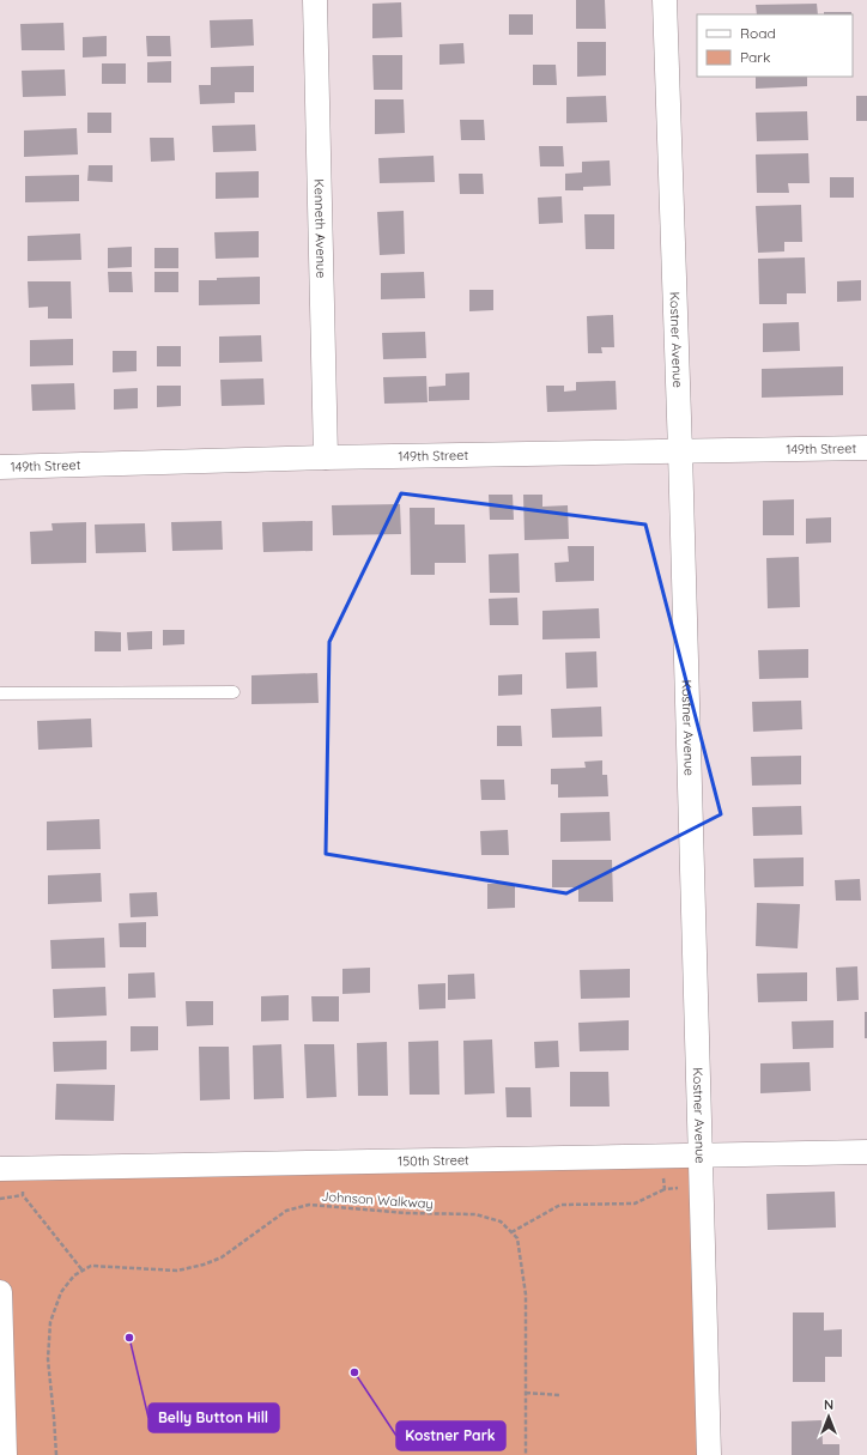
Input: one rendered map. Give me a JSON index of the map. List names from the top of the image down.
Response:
{
  "streets": {
    "street": [
      "Kenneth Avenue",
      "Kostner Avenue",
      "149th Street",
      "150th Street"
    ],
    "path": ["Johnson Walkway"]
  },
  "crossings": [
    ["Kenneth Avenue", "149th Street"],
    ["Kostner Avenue", "149th Street"],
    ["Kostner Avenue", "150th Street"]
  ],
  "places": ["Belly Button Hill", "Kostner Park"],
  "legend": ["Road", "Park"],
  "north": "top"
}
